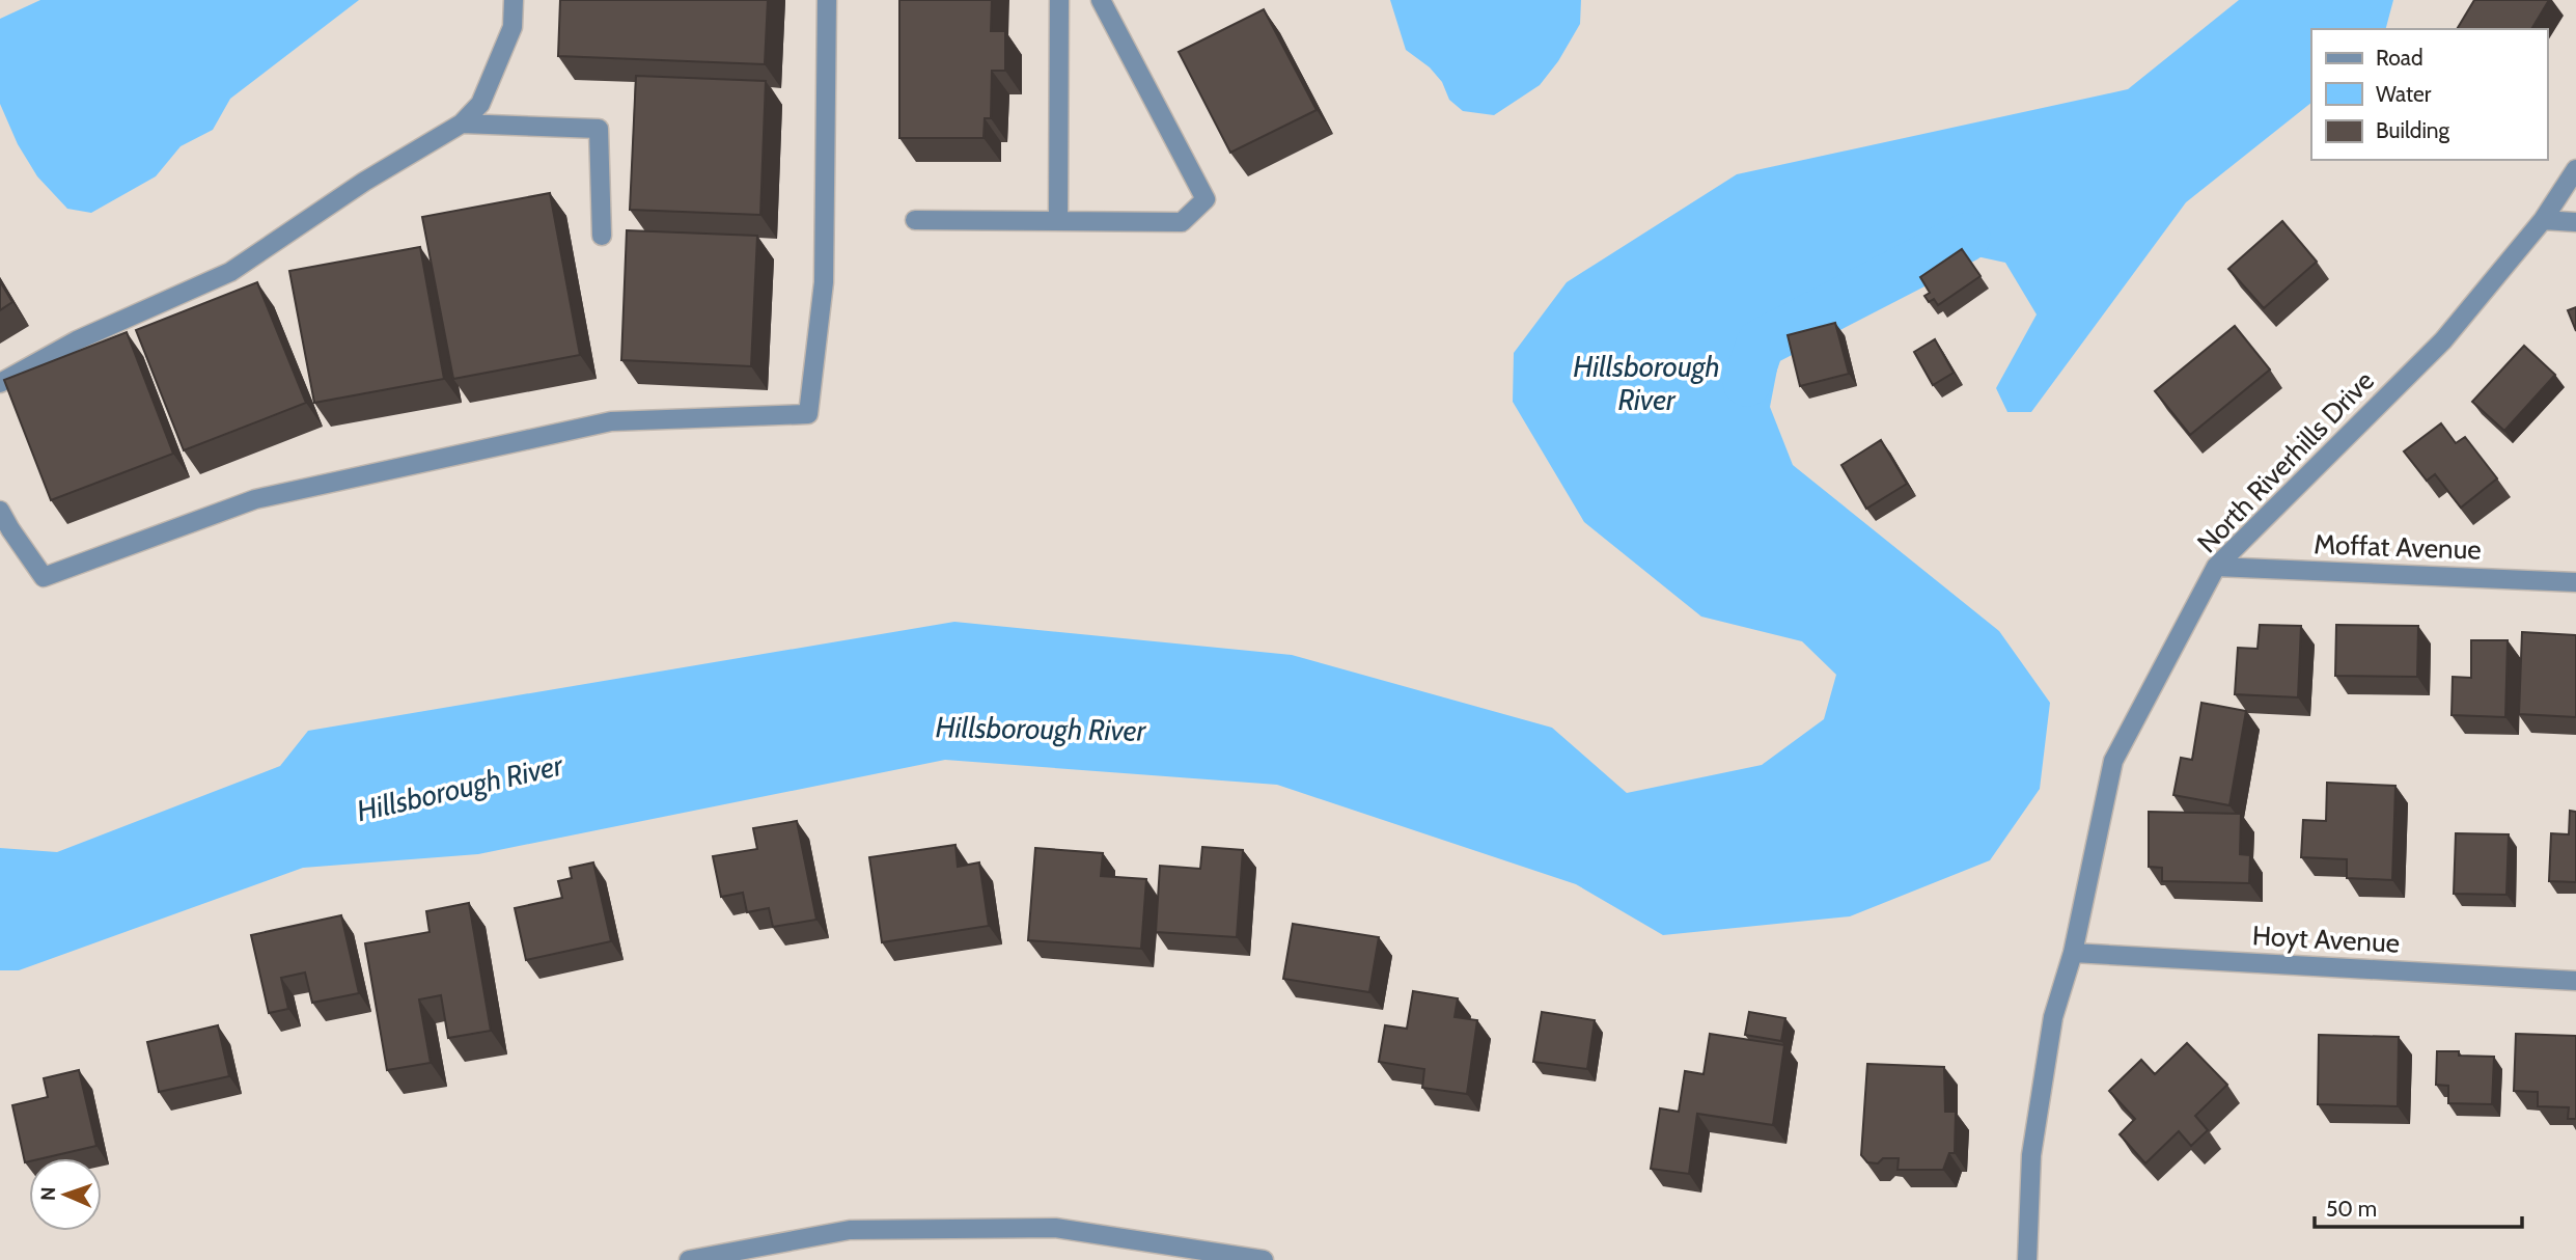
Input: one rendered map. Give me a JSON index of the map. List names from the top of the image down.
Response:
{
  "streets": {
    "street": ["North Riverhills Drive", "Moffat Avenue", "Hoyt Avenue"]
  },
  "crossings": [
    ["North Riverhills Drive", "Moffat Avenue"],
    ["North Riverhills Drive", "Hoyt Avenue"]
  ],
  "water": ["Hillsborough River"],
  "legend": ["Road", "Water", "Building"],
  "scale_bar": "50 m",
  "north": "left"
}
